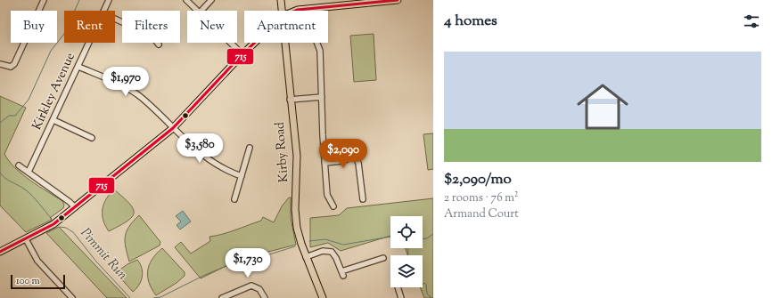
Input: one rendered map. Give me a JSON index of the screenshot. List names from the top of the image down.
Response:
{
  "streets": {
    "main road": ["Kirby Road"],
    "street": ["Kirkley Avenue"]
  },
  "water": ["Pimmit Run"],
  "lines": ["transit line 715"],
  "scale_bar": "100 m",
  "page": {
    "heading": "4 homes",
    "chip": [
      "Buy",
      "Rent",
      "Filters",
      "New",
      "Apartment"
    ],
    "list": [
      {
        "name": "$2,090/mo",
        "note": "2 rooms · 76 m² · Armand Court"
      }
    ],
    "price": [
      "$1,970",
      "$3,580",
      "$2,090",
      "$1,730"
    ],
    "scale": "100 m"
  }
}
